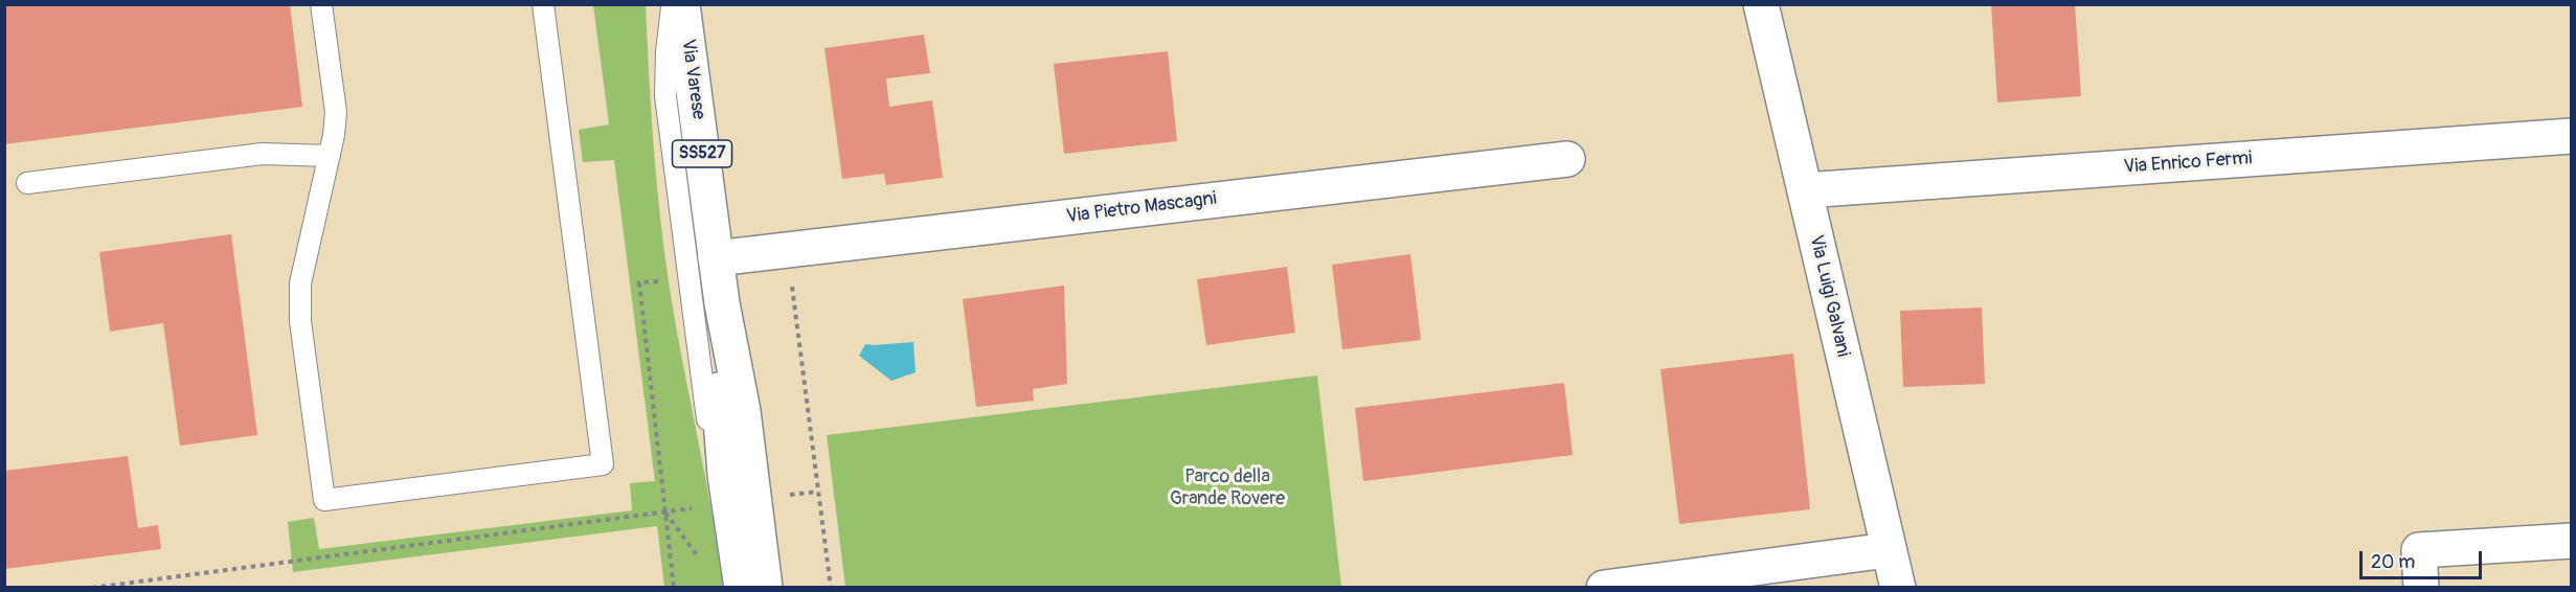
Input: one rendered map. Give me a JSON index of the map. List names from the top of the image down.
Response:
{
  "streets": {
    "street": [
      "Via Varese",
      "SS527",
      "Via Enrico Fermi",
      "Via Pietro Mascagni",
      "Via Luigi Galvani"
    ]
  },
  "crossings": [
    ["Via Varese", "Via Pietro Mascagni"],
    ["Via Enrico Fermi", "Via Luigi Galvani"]
  ],
  "parks": ["Parco della Grande Rovere"],
  "scale_bar": "20 m"
}
